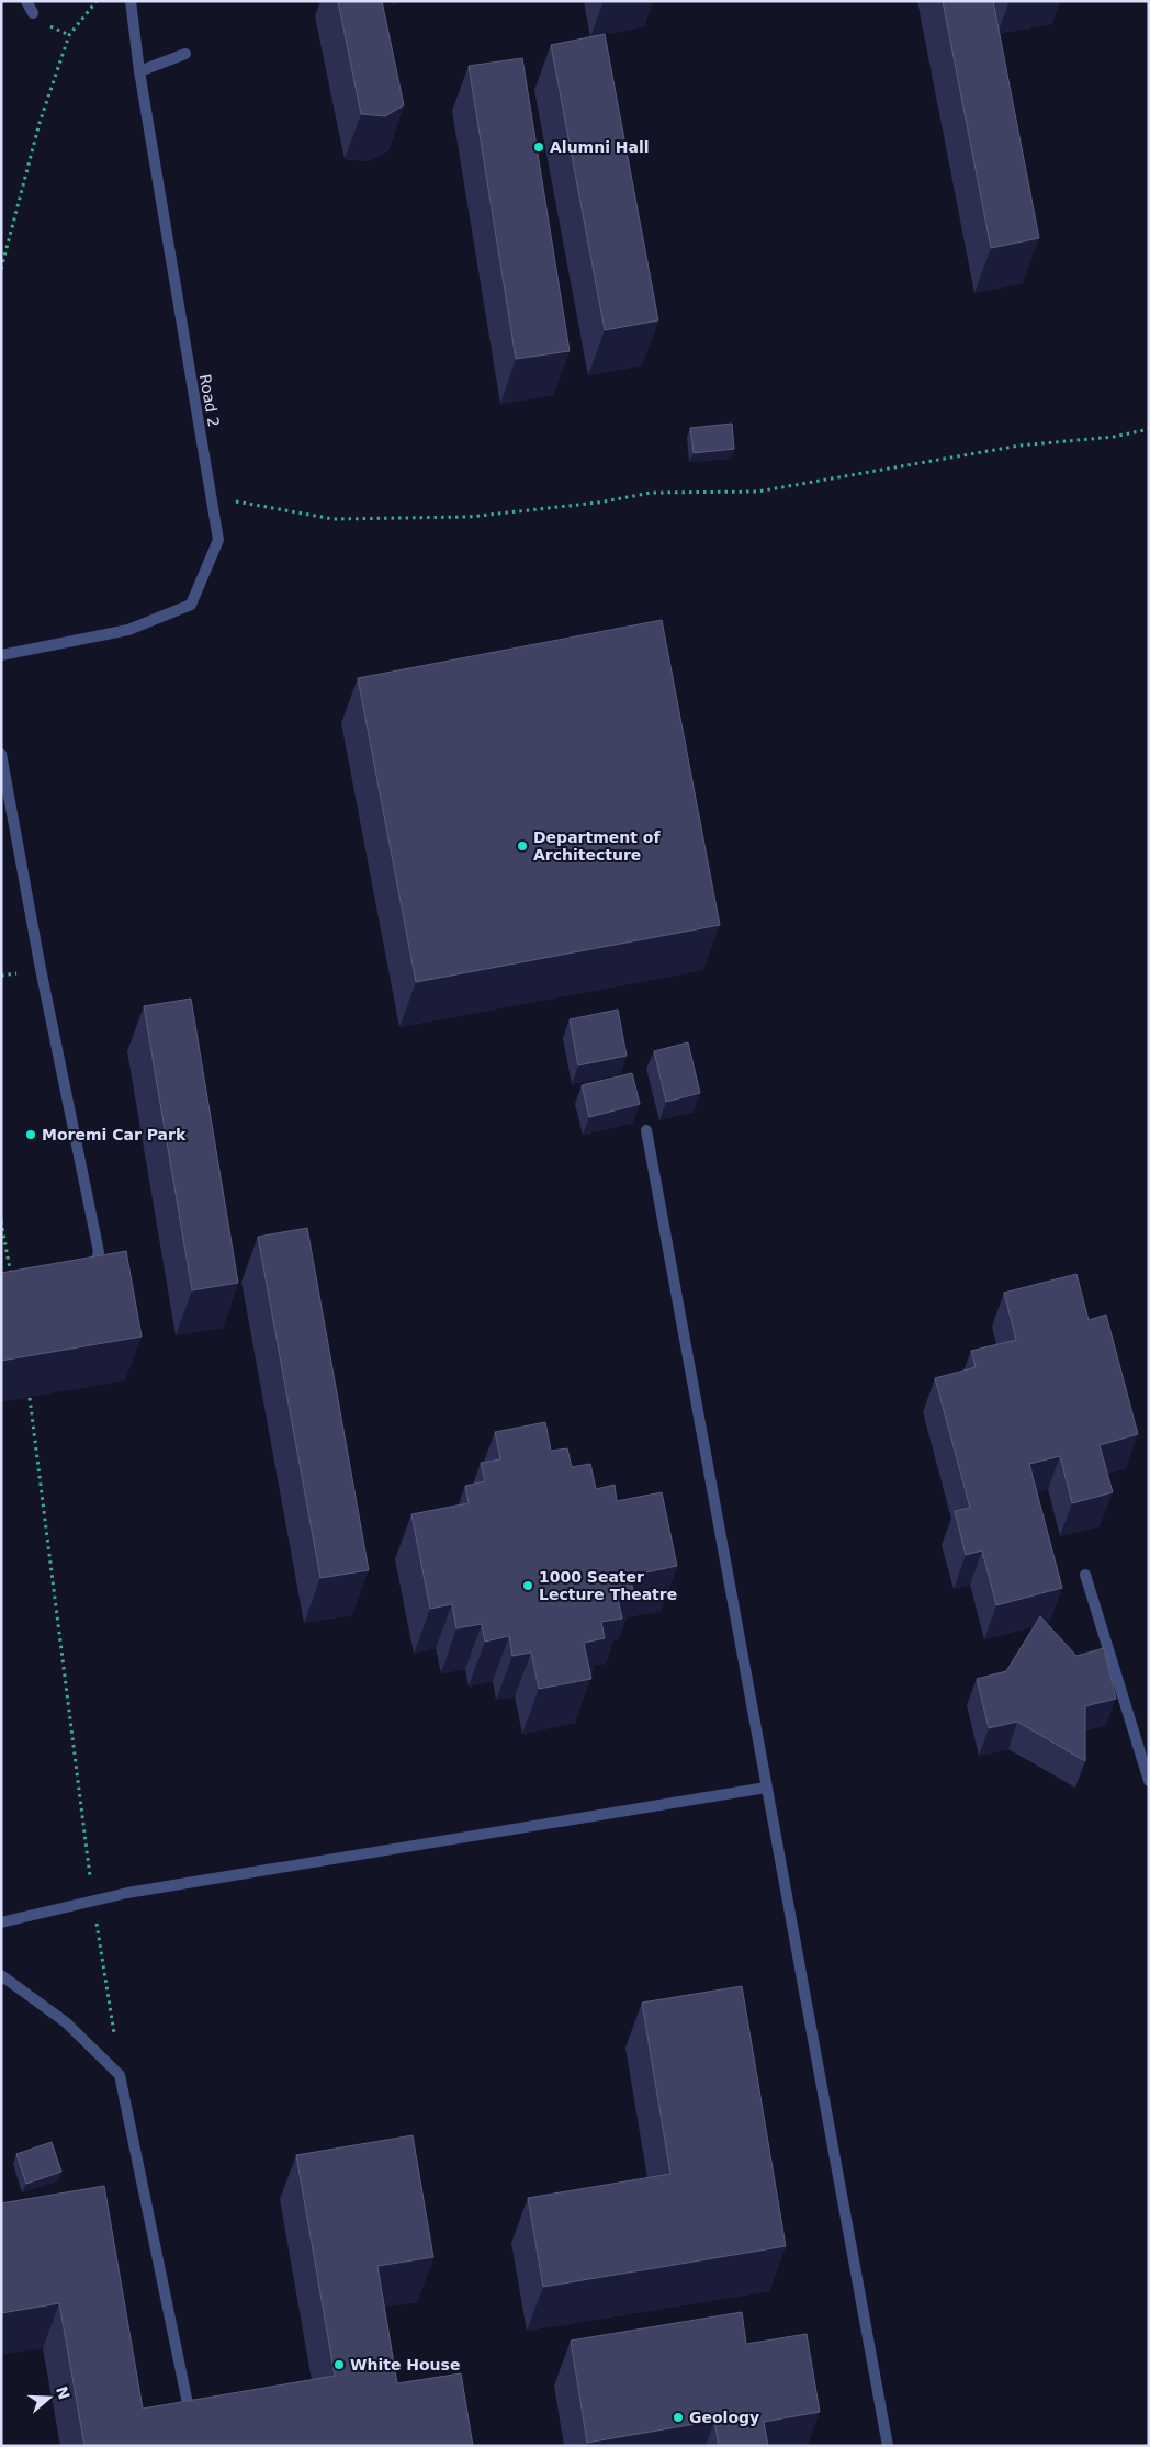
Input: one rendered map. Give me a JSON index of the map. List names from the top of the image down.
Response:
{
  "streets": {
    "lane": ["Road 2"]
  },
  "places": [
    "Alumni Hall",
    "Department of Architecture",
    "Moremi Car Park",
    "1000 Seater Lecture Theatre",
    "White House",
    "Geology"
  ],
  "north": "right"
}
